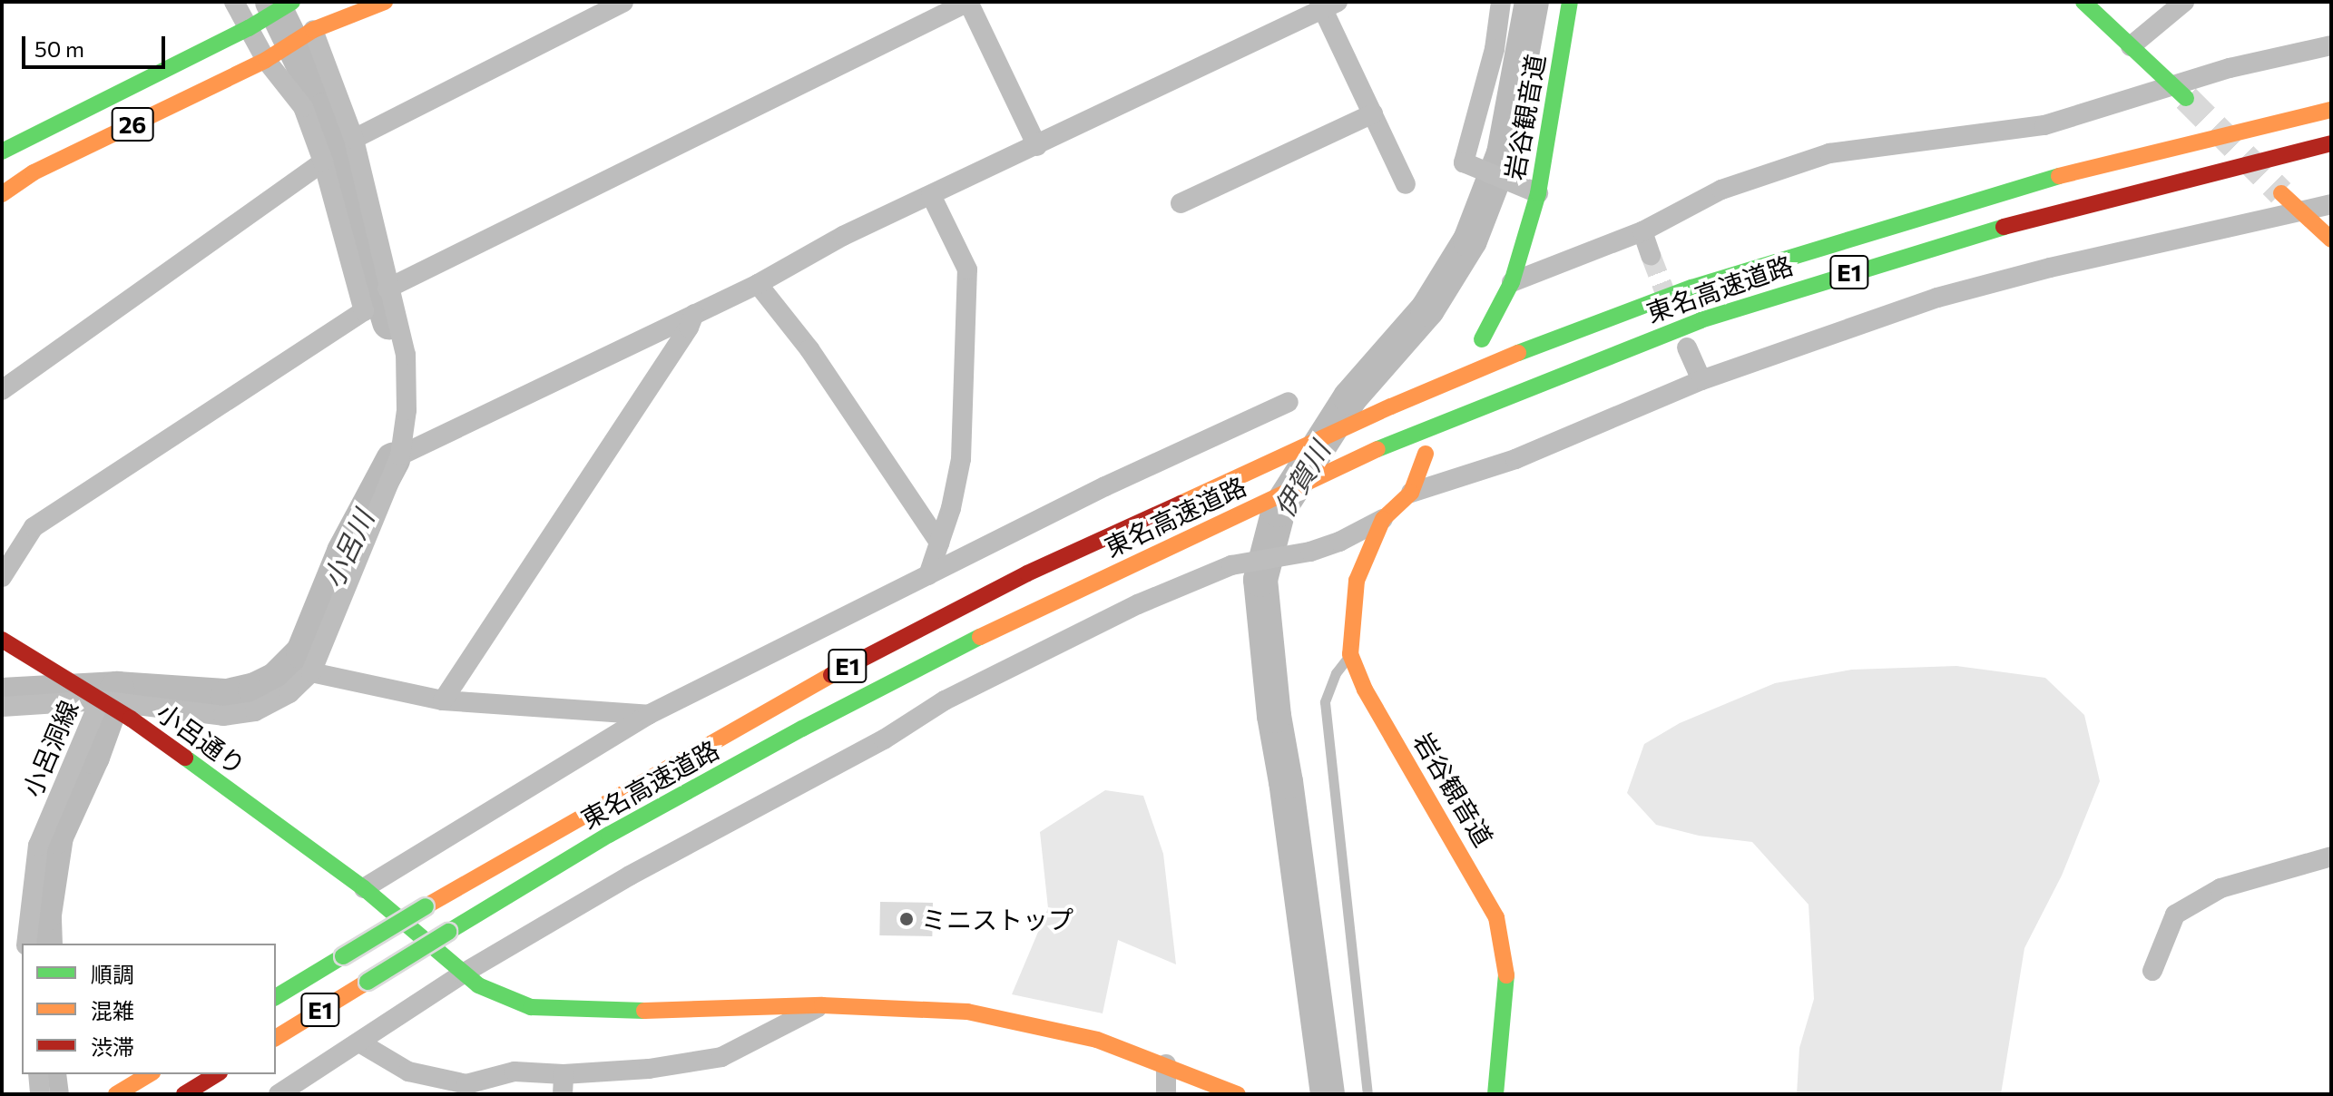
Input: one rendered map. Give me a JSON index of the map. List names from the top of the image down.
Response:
{
  "streets": {
    "main road": [
      "岩谷観音道",
      "26",
      "E1",
      "東名高速道路",
      "小呂通り"
    ],
    "street": ["小呂洞線"]
  },
  "crossings": [
    ["小呂通り", "小呂洞線"]
  ],
  "water": ["伊賀川", "小呂川"],
  "places": ["ミニストップ"],
  "legend": ["順調", "混雑", "渋滞"],
  "scale_bar": "50 m"
}
